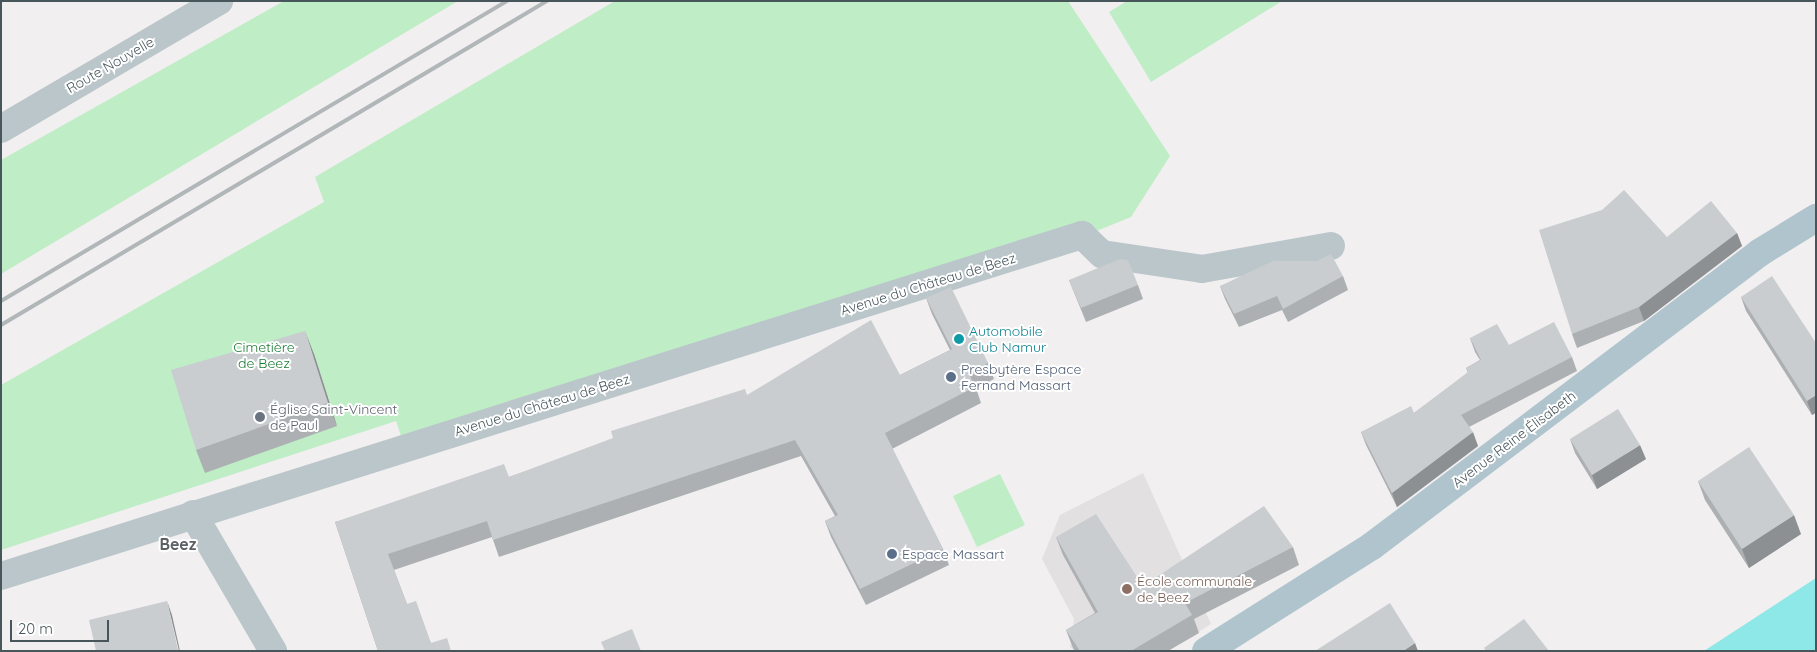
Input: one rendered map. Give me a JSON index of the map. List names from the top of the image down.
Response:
{
  "streets": {
    "main road": ["Avenue Reine Élisabeth"],
    "street": ["Route Nouvelle", "Avenue du Château de Beez"]
  },
  "districts": ["Beez"],
  "parks": ["Cimetière de Beez"],
  "places": [
    "Automobile Club Namur",
    "Presbytère Espace Fernand Massart",
    "Église Saint-Vincent de Paul",
    "Espace Massart",
    "École communale de Beez"
  ],
  "scale_bar": "20 m"
}
